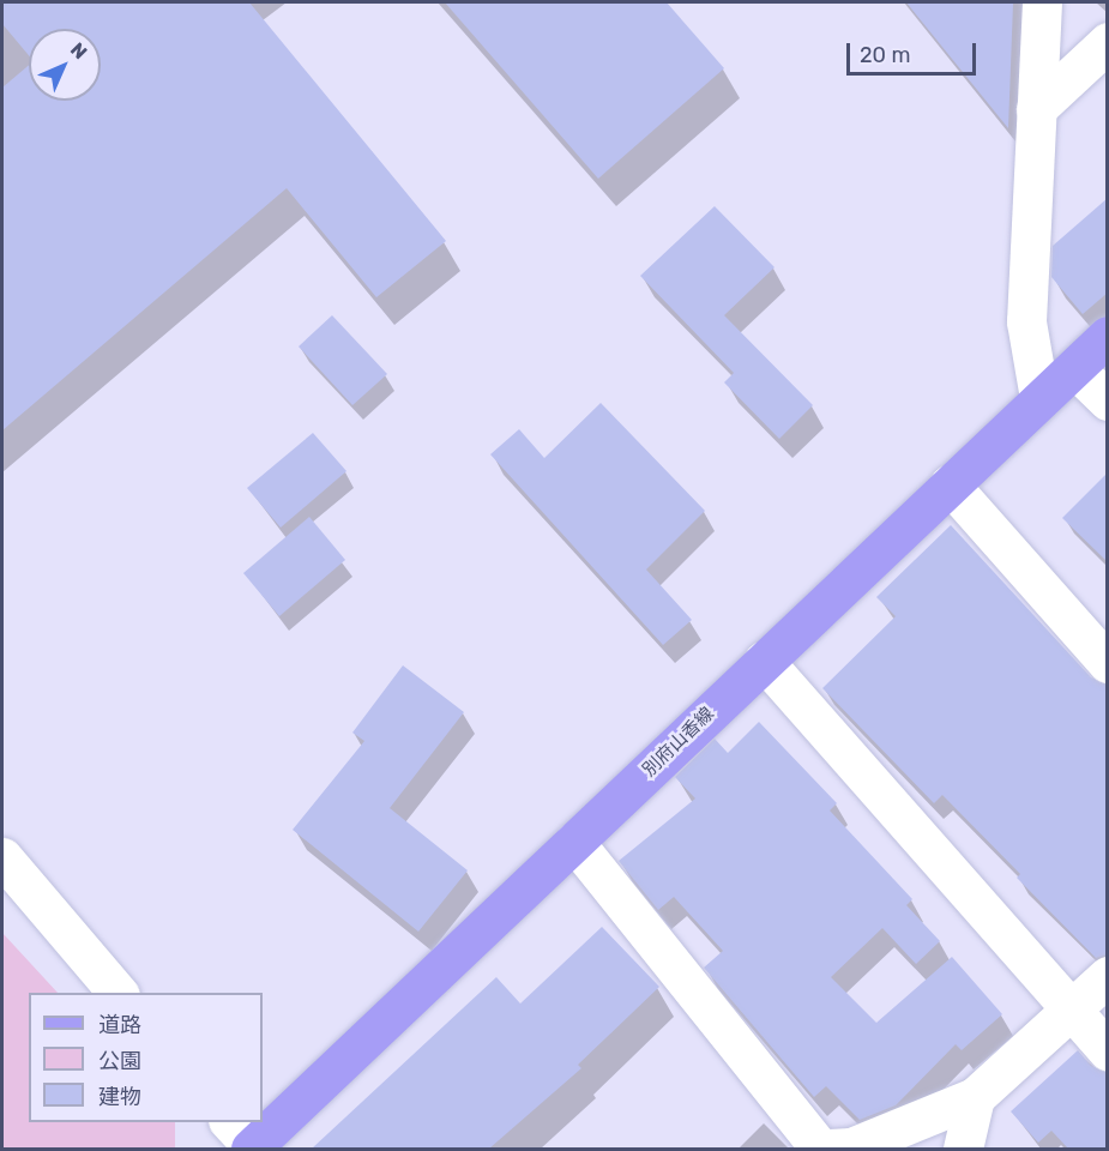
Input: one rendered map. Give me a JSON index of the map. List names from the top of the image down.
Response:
{
  "streets": {
    "main road": ["別府山香線"]
  },
  "legend": ["道路", "公園", "建物"],
  "scale_bar": "20 m",
  "north": "top right"
}
